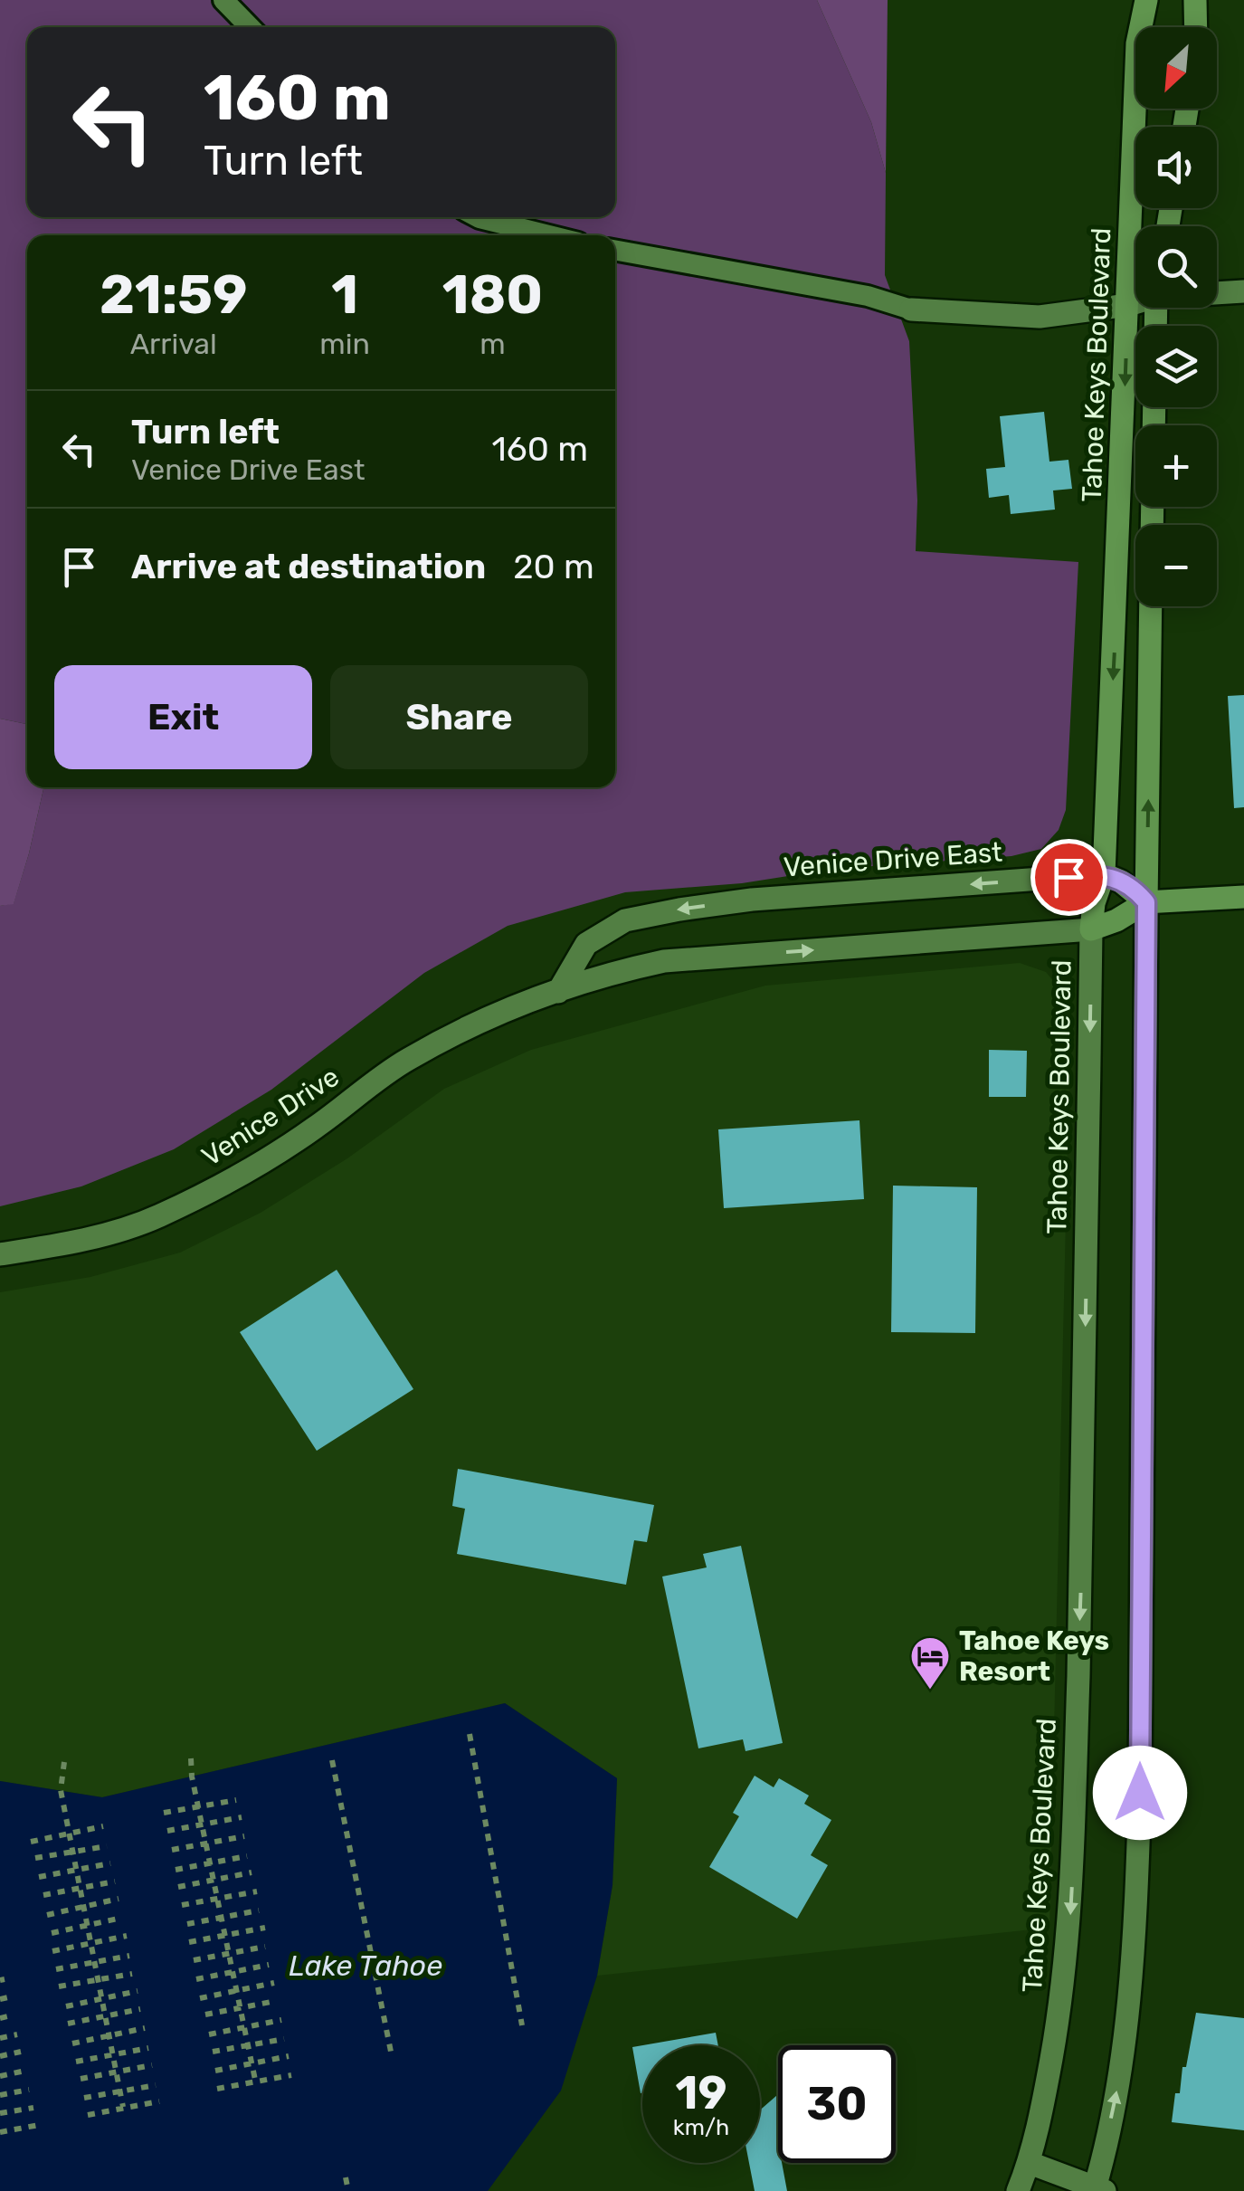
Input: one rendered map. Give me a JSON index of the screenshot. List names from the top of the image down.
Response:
{
  "streets": {
    "street": ["Tahoe Keys Boulevard", "Venice Drive East", "Venice Drive"]
  },
  "crossings": [
    ["Tahoe Keys Boulevard", "Venice Drive East"],
    ["Venice Drive East", "Venice Drive"]
  ],
  "water": ["Lake Tahoe"],
  "places": {
    "hotel": ["Tahoe Keys Resort"]
  },
  "north": "bottom left",
  "page": {
    "map_buttons": ["+", "−"],
    "turn": ["160 m", "Turn left"],
    "eta": [
      "21:59",
      "Arrival",
      "1",
      "min",
      "180",
      "m"
    ],
    "list": [
      {
        "name": "Turn left",
        "note": "Venice Drive East",
        "value": "160 m"
      },
      {
        "name": "Arrive at destination",
        "value": "20 m"
      }
    ],
    "buttons": ["Exit", "Share"],
    "speed": "19 km/h",
    "limit": "30"
  }
}
